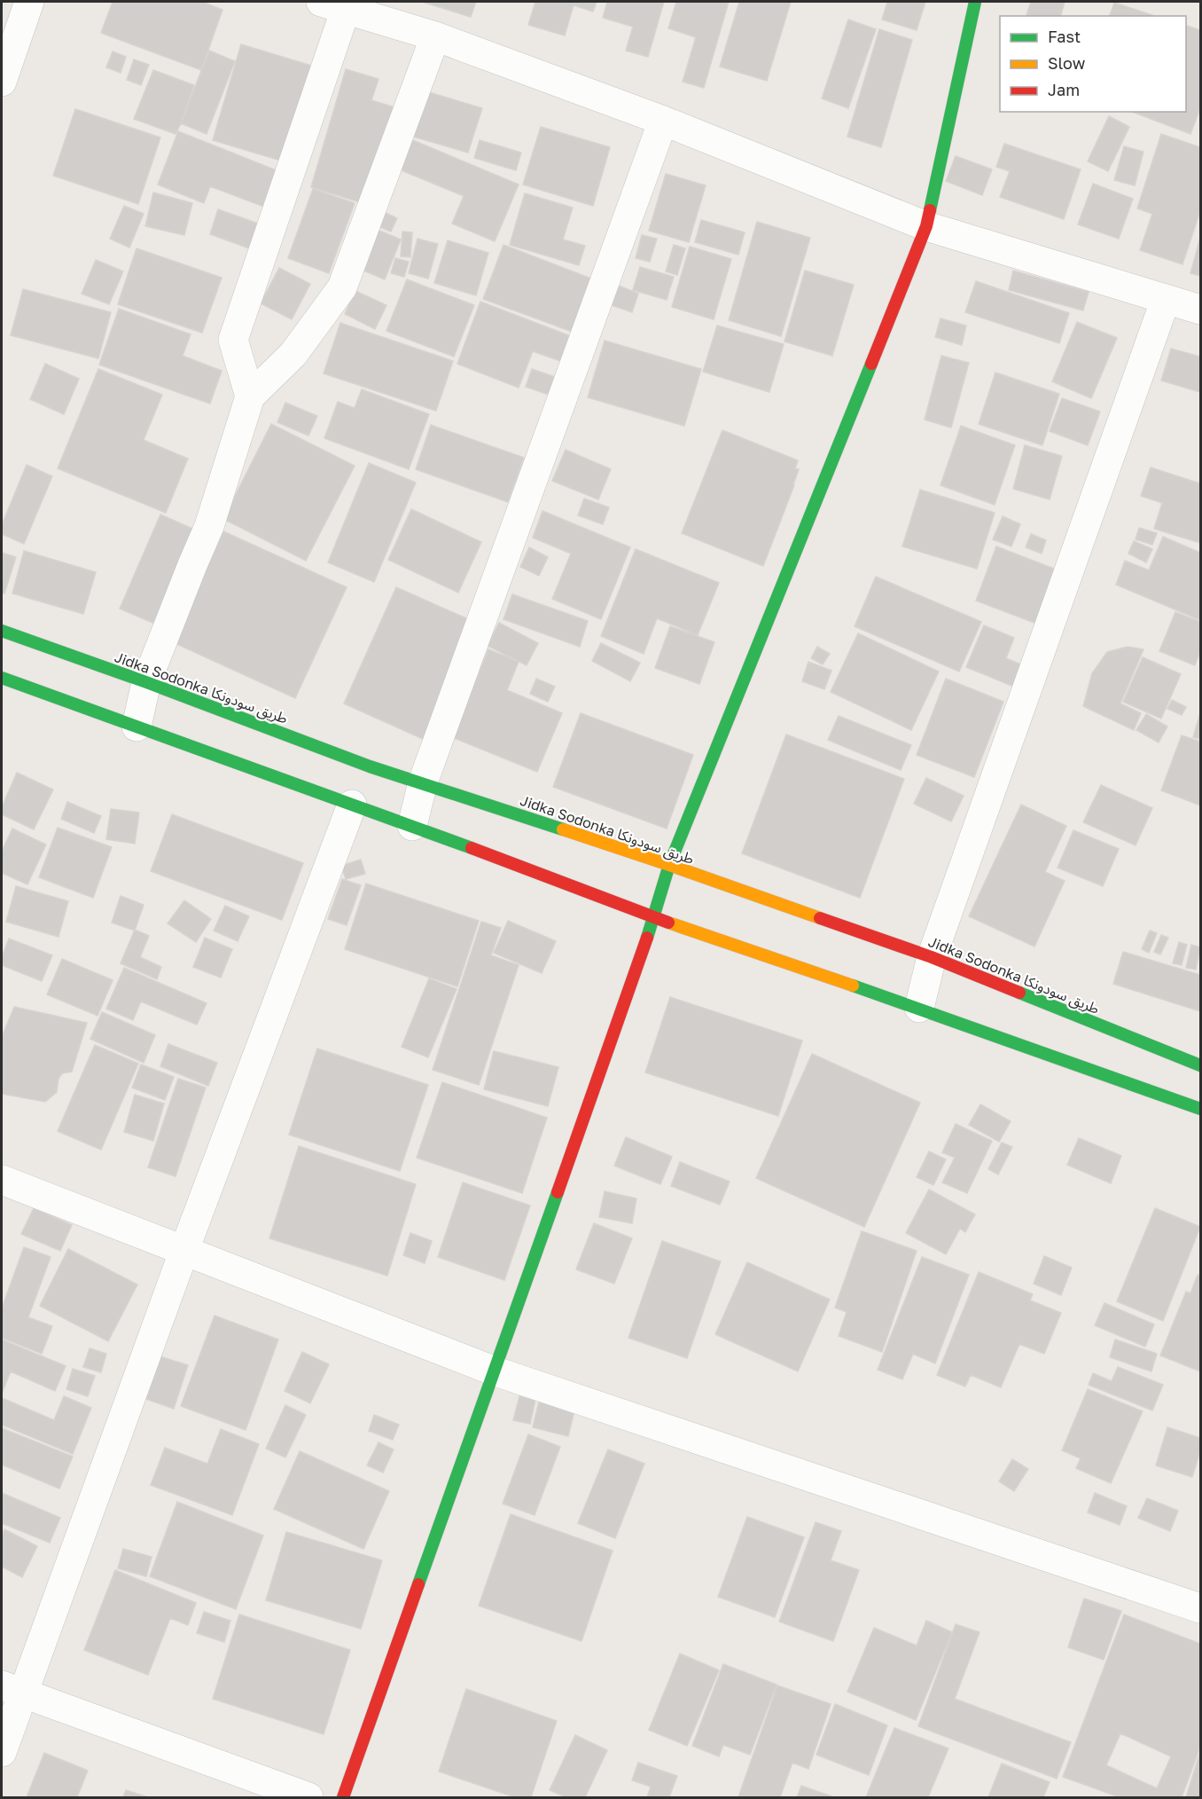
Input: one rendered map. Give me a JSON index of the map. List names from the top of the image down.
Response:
{
  "streets": {
    "main road": ["Jidka Sodonka طريق سودونكا"]
  },
  "legend": ["Fast", "Slow", "Jam"]
}
